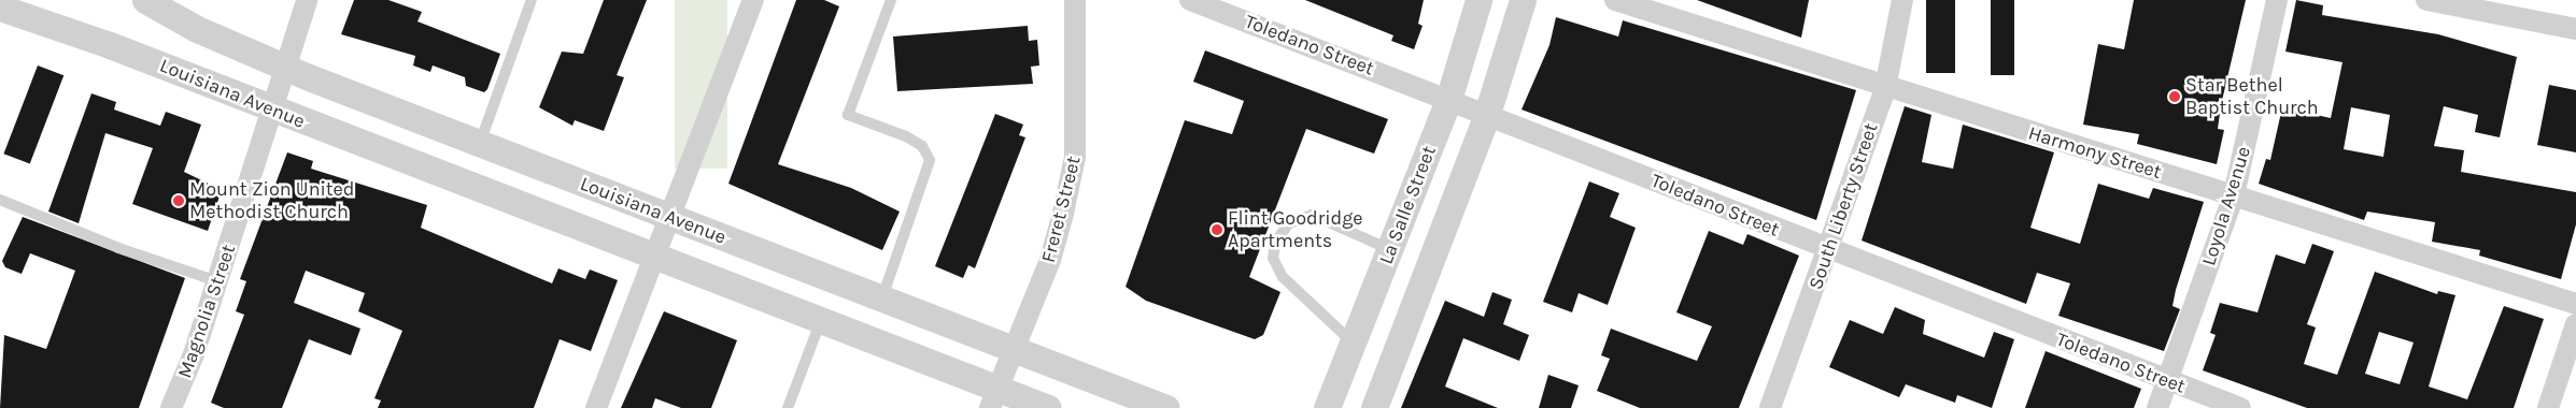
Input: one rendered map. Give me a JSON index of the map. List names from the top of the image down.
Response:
{
  "streets": {
    "street": [
      "Toledano Street",
      "Louisiana Avenue",
      "Harmony Street",
      "La Salle Street",
      "South Liberty Street",
      "Loyola Avenue",
      "Freret Street",
      "Magnolia Street"
    ]
  },
  "crossings": [
    ["Toledano Street", "La Salle Street"],
    ["Toledano Street", "South Liberty Street"],
    ["Toledano Street", "Loyola Avenue"],
    ["Louisiana Avenue", "Freret Street"],
    ["Louisiana Avenue", "Magnolia Street"],
    ["Harmony Street", "South Liberty Street"],
    ["Harmony Street", "Loyola Avenue"]
  ],
  "places": ["Star Bethel Baptist Church", "Mount Zion United Methodist Church", "Flint Goodridge Apartments"]
}
